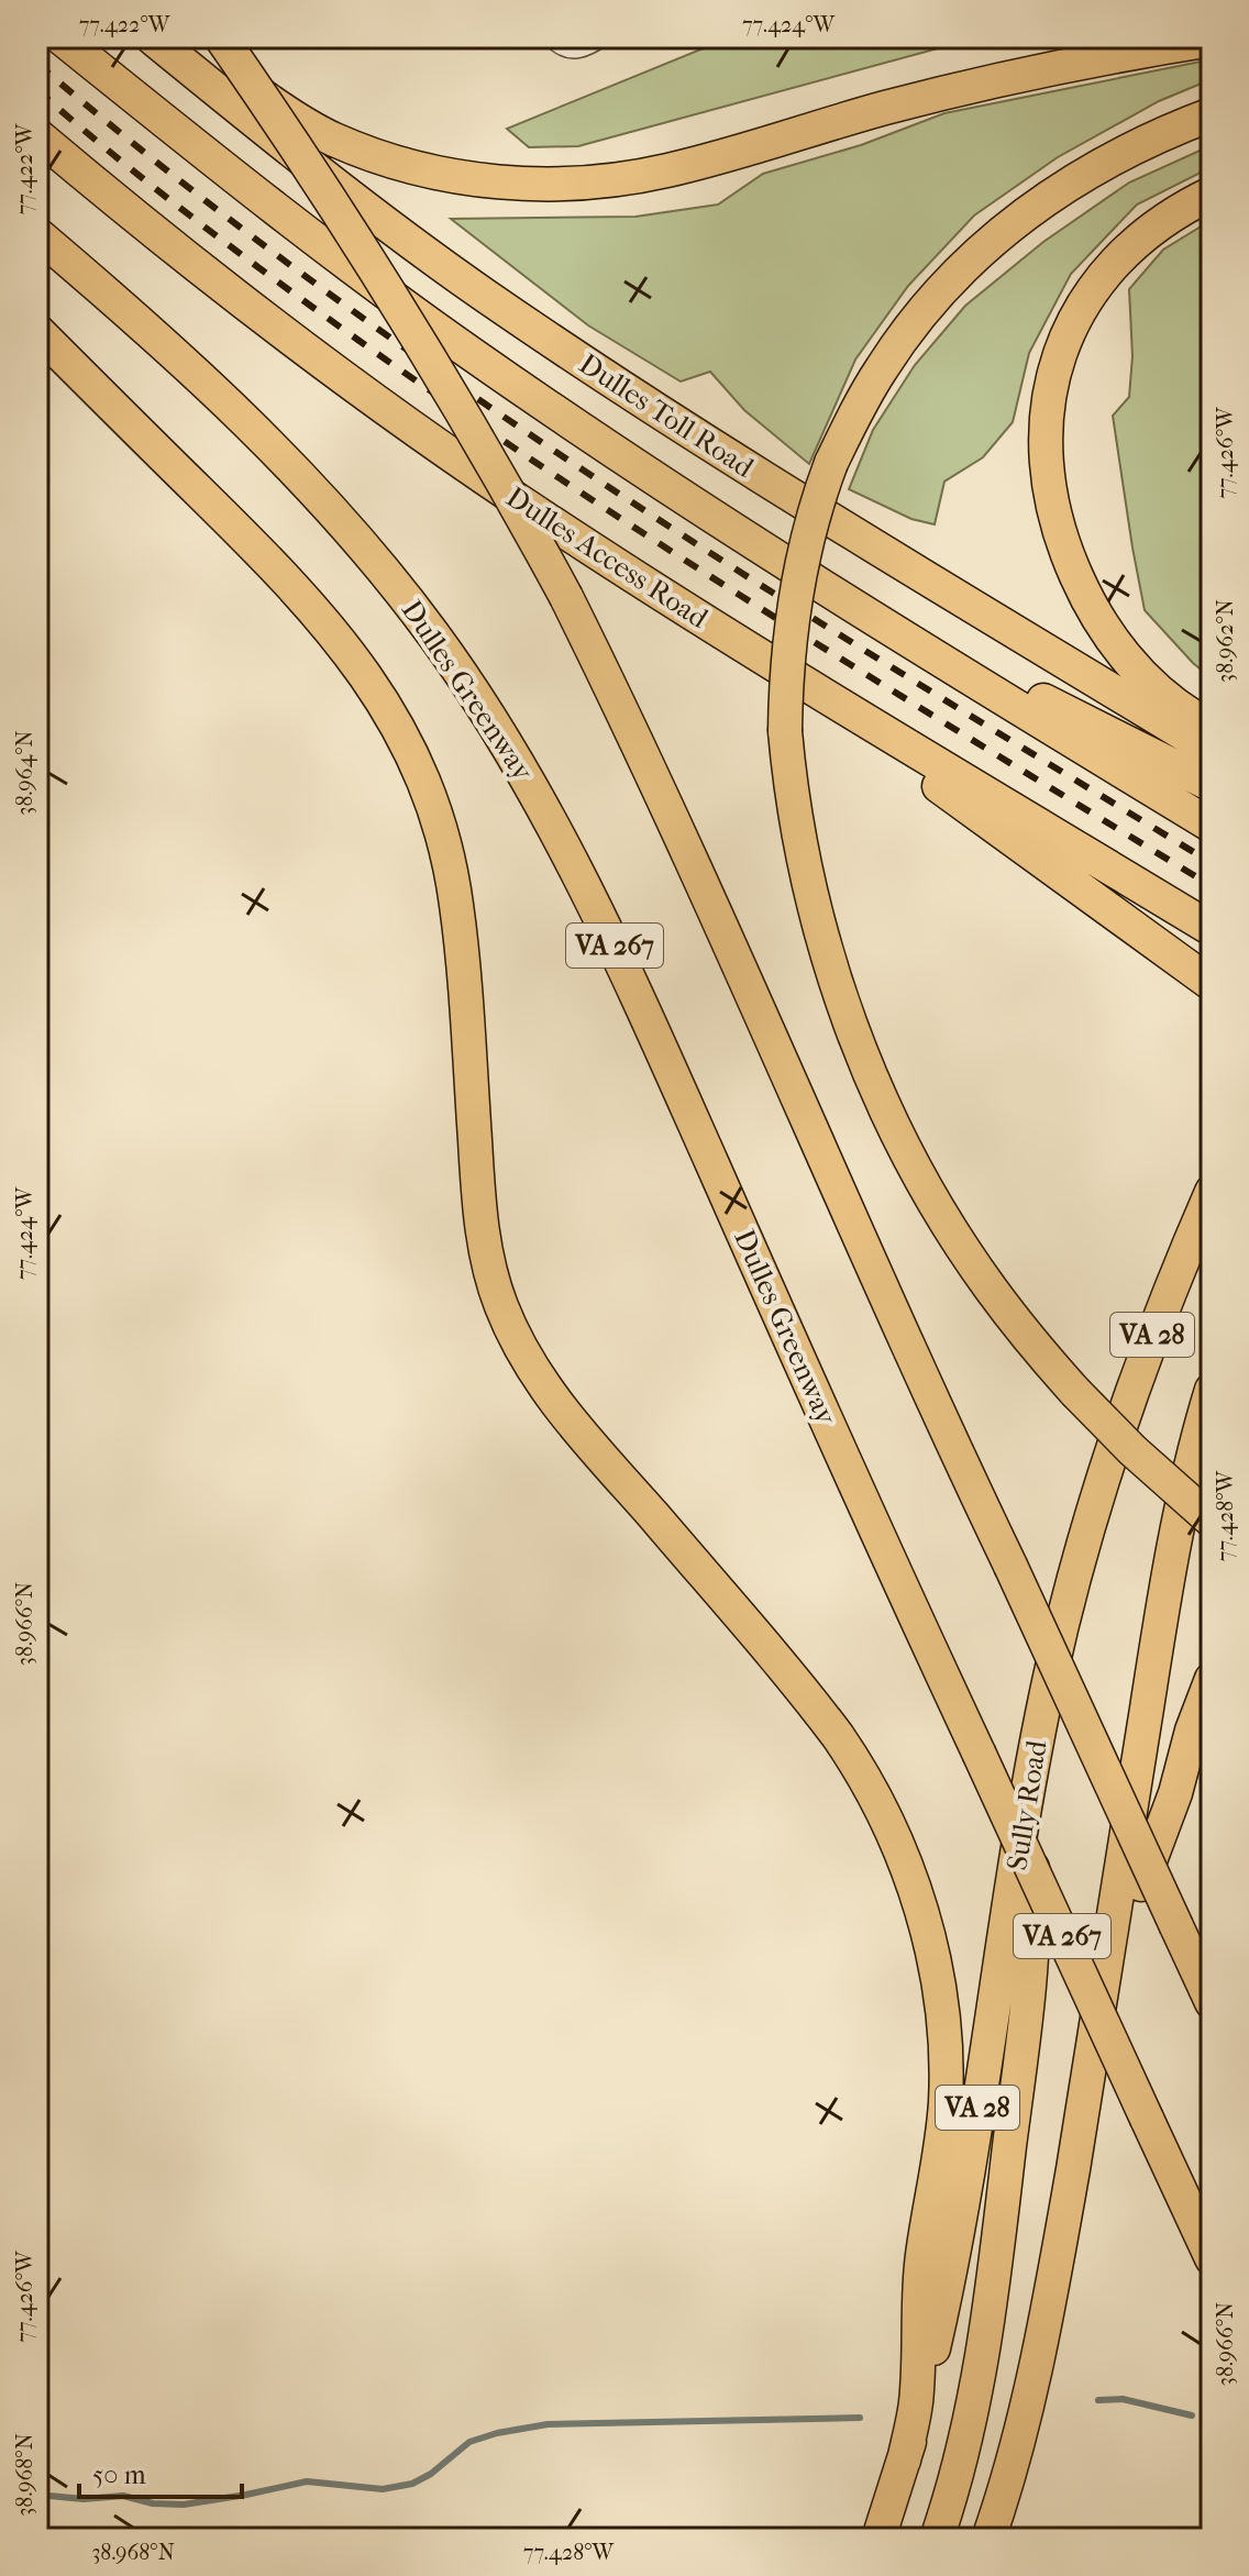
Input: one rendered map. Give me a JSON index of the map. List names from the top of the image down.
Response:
{
  "streets": {
    "highway": [
      "Dulles Toll Road",
      "Dulles Access Road",
      "Dulles Greenway",
      "VA 267",
      "VA 28",
      "Sully Road"
    ]
  },
  "scale_bar": "50 m",
  "coordinates": [
    "77.422°W",
    "77.424°W",
    "77.426°W",
    "38.962°N",
    "38.964°N",
    "77.428°W",
    "38.966°N",
    "38.968°N"
  ]
}
